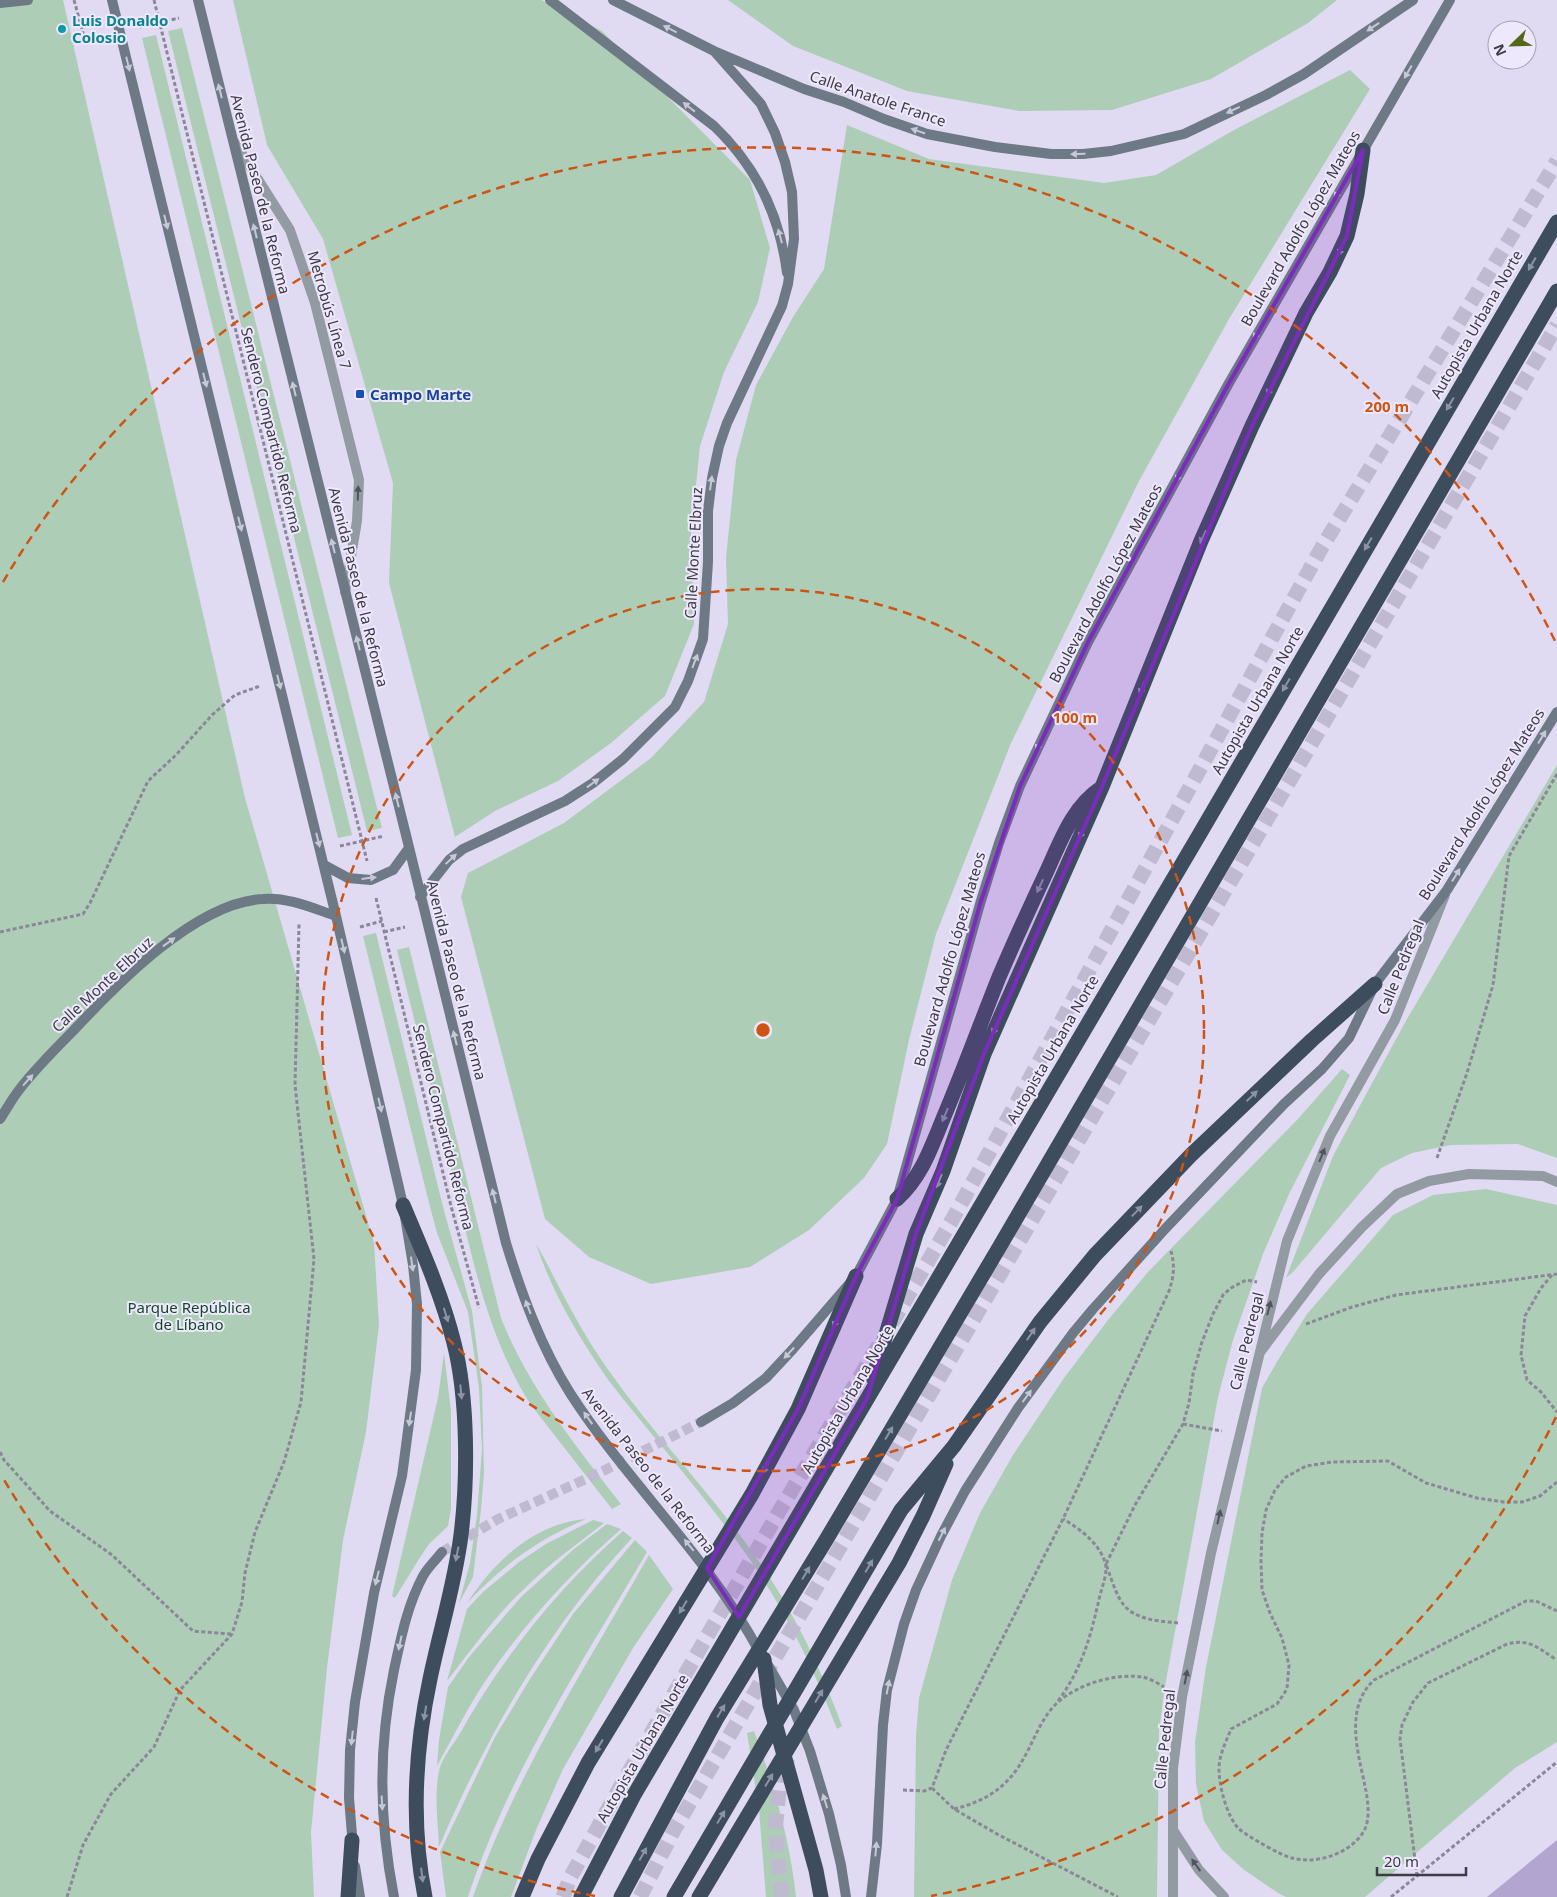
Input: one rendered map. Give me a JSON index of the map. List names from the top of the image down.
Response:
{
  "streets": {
    "highway": ["Autopista Urbana Norte"],
    "main road": [
      "Calle Anatole France",
      "Avenida Paseo de la Reforma",
      "Boulevard Adolfo López Mateos",
      "Calle Monte Elbruz"
    ],
    "street": ["Metrobús Línea 7", "Calle Pedregal"],
    "path": ["Sendero Compartido Reforma"]
  },
  "crossings": [
    ["Calle Anatole France", "Calle Monte Elbruz"],
    ["Avenida Paseo de la Reforma", "Metrobús Línea 7"],
    ["Avenida Paseo de la Reforma", "Calle Monte Elbruz"],
    ["Boulevard Adolfo López Mateos", "Calle Pedregal"]
  ],
  "one_way": [
    "Calle Anatole France",
    "Metrobús Línea 7",
    "Calle Monte Elbruz",
    "Calle Pedregal"
  ],
  "parks": ["Parque República de Líbano"],
  "places": {
    "other": ["Luis Donaldo Colosio"],
    "transit": ["Campo Marte"]
  },
  "scale_bar": "20 m",
  "north": "bottom left",
  "rings": ["200 m", "100 m"]
}
